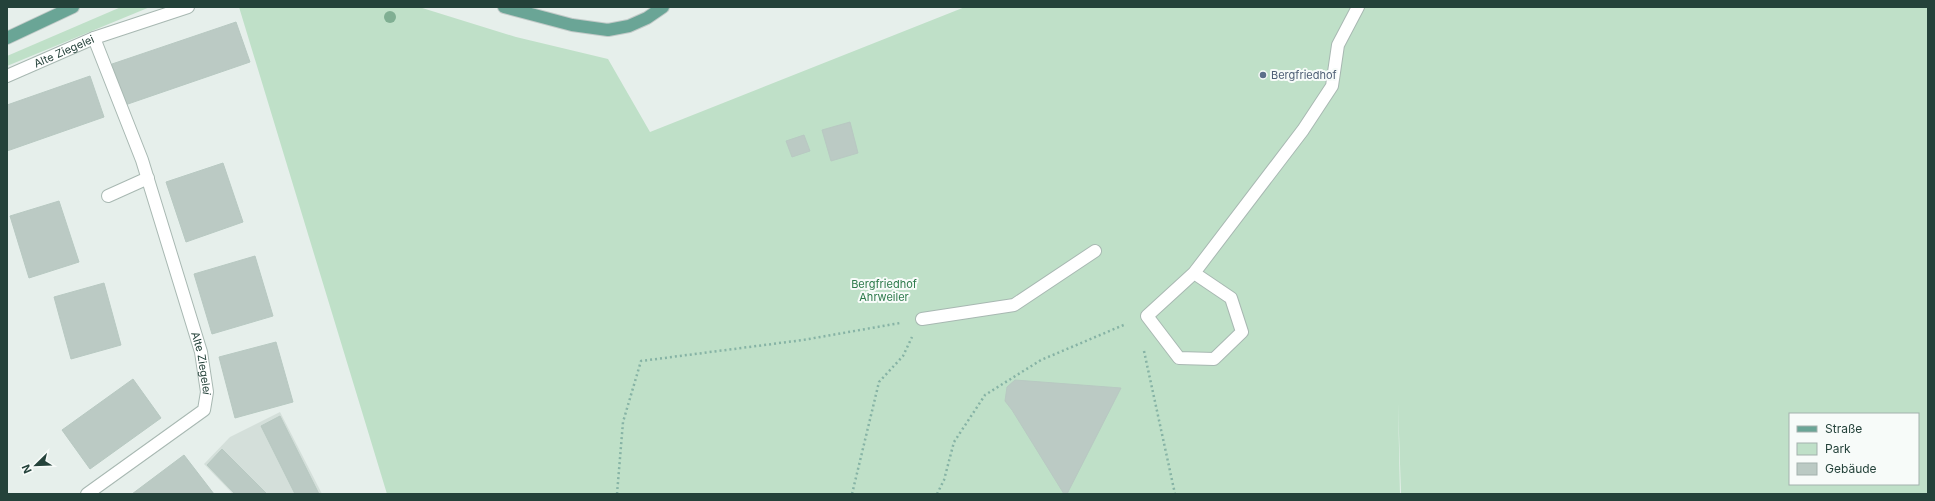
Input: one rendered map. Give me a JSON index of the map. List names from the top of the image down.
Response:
{
  "streets": {
    "street": ["Alte Ziegelei"]
  },
  "parks": ["Bergfriedhof Ahrweiler"],
  "places": ["Bergfriedhof"],
  "legend": ["Straße", "Park", "Gebäude"],
  "north": "bottom left"
}
